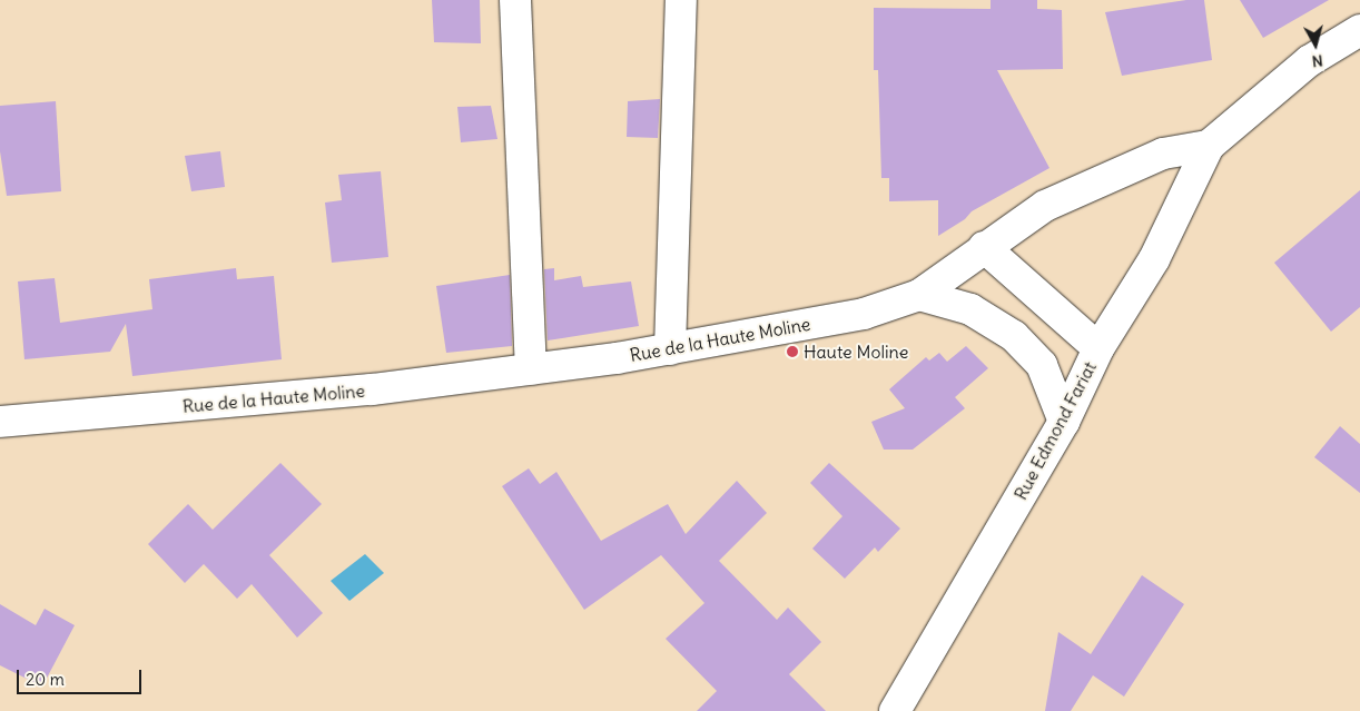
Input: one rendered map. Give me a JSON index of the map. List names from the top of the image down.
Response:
{
  "streets": {
    "street": ["Rue de la Haute Moline", "Rue Edmond Fariat"]
  },
  "crossings": [
    ["Rue de la Haute Moline", "Rue Edmond Fariat"]
  ],
  "places": ["Haute Moline"],
  "scale_bar": "20 m",
  "north": "bottom"
}
